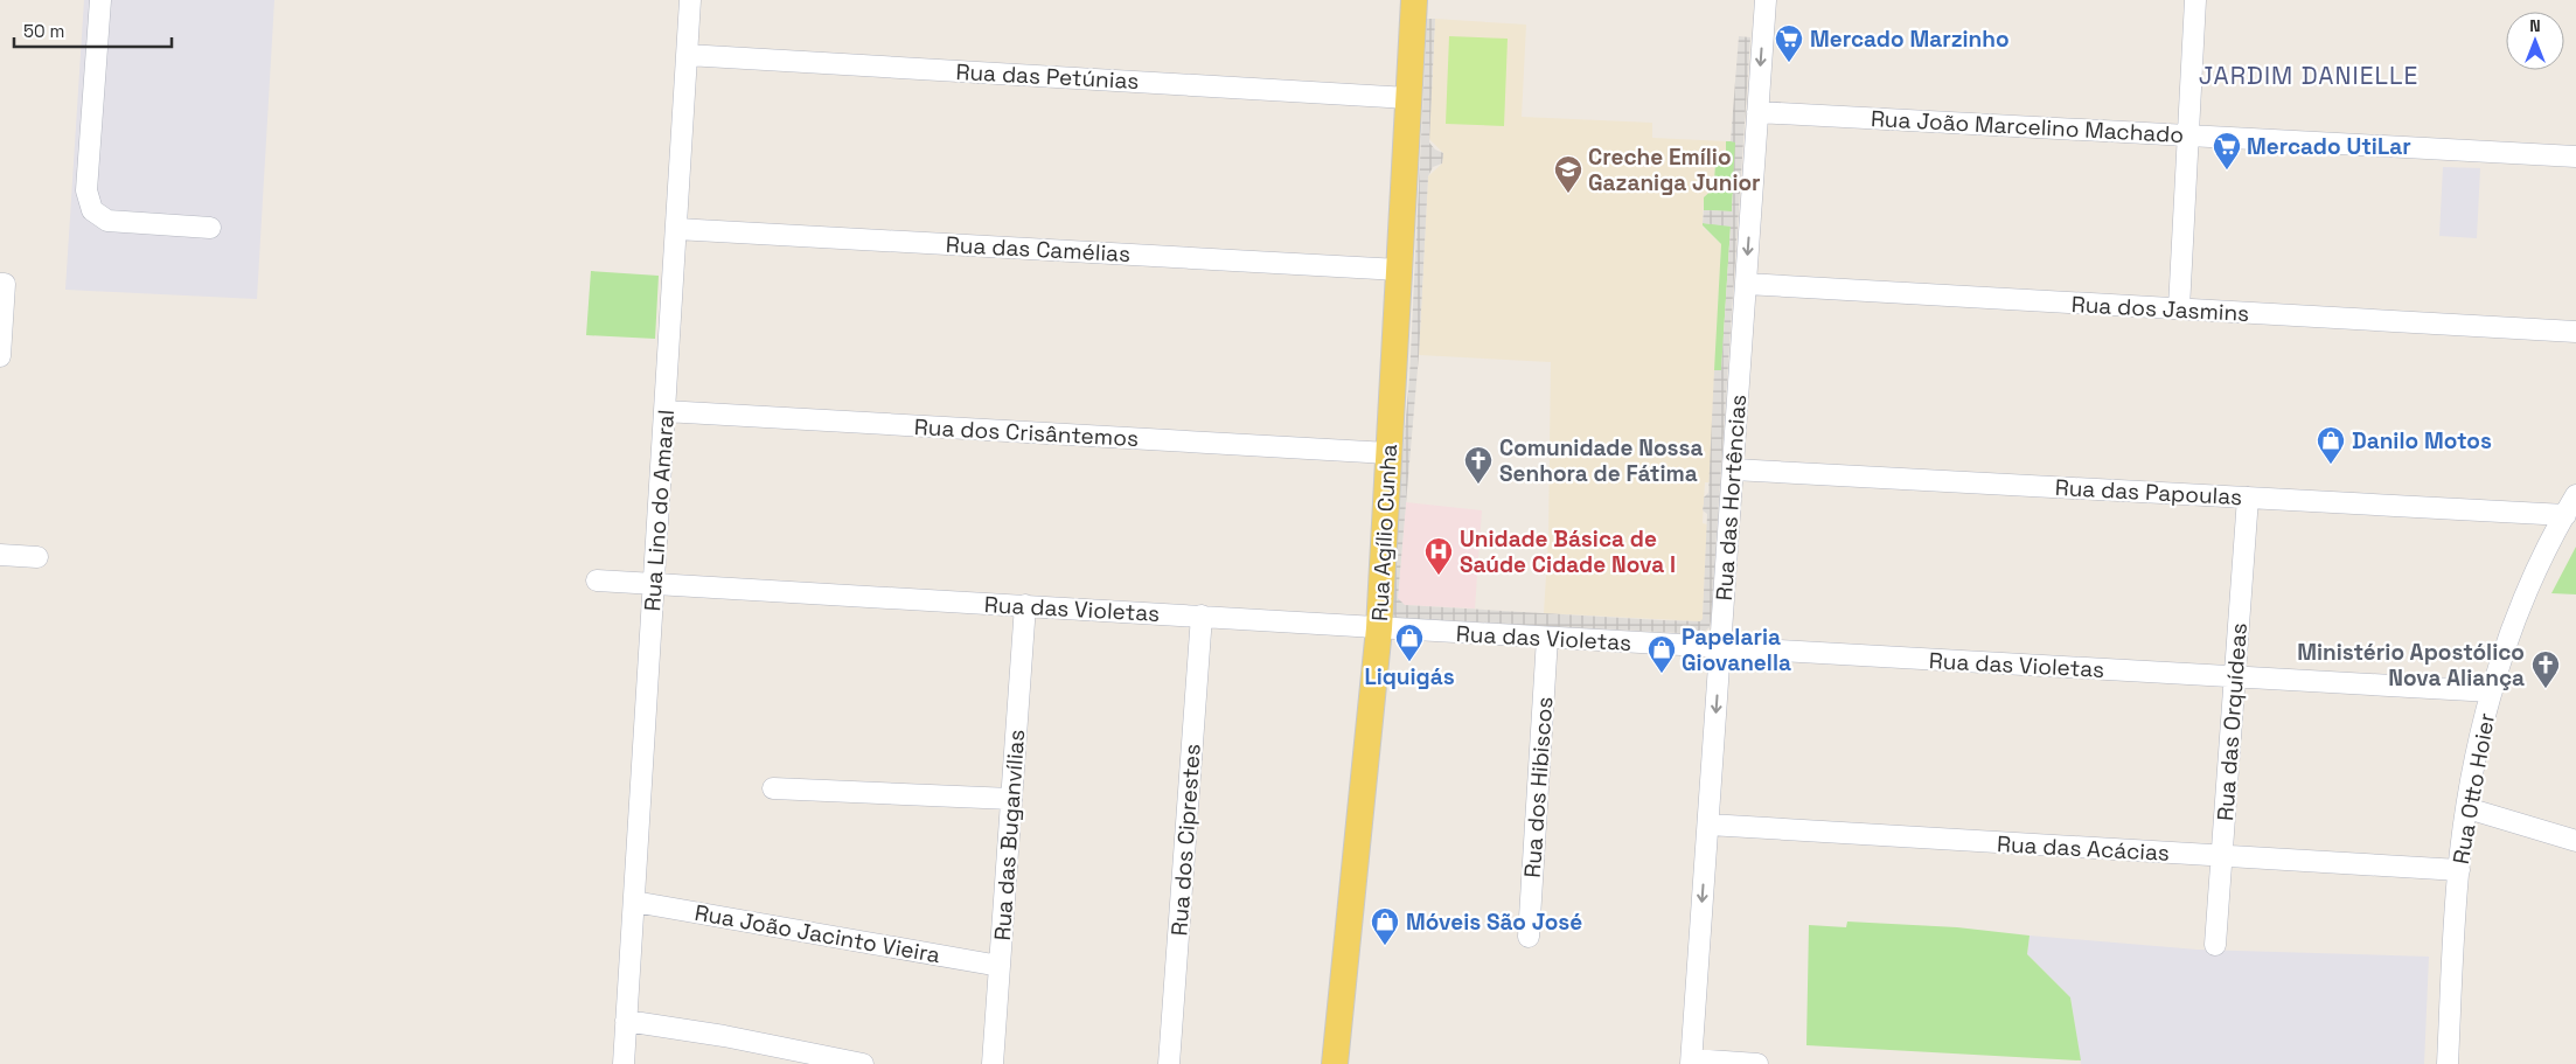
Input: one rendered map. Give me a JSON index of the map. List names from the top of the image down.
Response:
{
  "streets": {
    "main road": ["Rua Agílio Cunha"],
    "street": [
      "Rua das Petúnias",
      "Rua João Marcelino Machado",
      "Rua das Camélias",
      "Rua dos Jasmins",
      "Rua dos Crisântemos",
      "Rua das Papoulas",
      "Rua das Hortências",
      "Rua Lino do Amaral",
      "Rua das Violetas",
      "Rua das Orquídeas",
      "Rua dos Hibiscos",
      "Rua Otto Hoier",
      "Rua das Buganvílias",
      "Rua dos Ciprestes",
      "Rua das Acácias",
      "Rua João Jacinto Vieira"
    ]
  },
  "crossings": [
    ["Rua das Petúnias", "Rua Lino do Amaral"],
    ["Rua das Petúnias", "Rua Agílio Cunha"],
    ["Rua João Marcelino Machado", "Rua das Hortências"],
    ["Rua das Camélias", "Rua Lino do Amaral"],
    ["Rua das Camélias", "Rua Agílio Cunha"],
    ["Rua dos Jasmins", "Rua das Hortências"],
    ["Rua dos Crisântemos", "Rua Lino do Amaral"],
    ["Rua dos Crisântemos", "Rua Agílio Cunha"],
    ["Rua das Papoulas", "Rua das Hortências"],
    ["Rua das Papoulas", "Rua das Orquídeas"],
    ["Rua das Papoulas", "Rua Otto Hoier"],
    ["Rua das Hortências", "Rua das Violetas"],
    ["Rua das Hortências", "Rua das Acácias"],
    ["Rua Lino do Amaral", "Rua das Violetas"],
    ["Rua Lino do Amaral", "Rua João Jacinto Vieira"],
    ["Rua Agílio Cunha", "Rua das Violetas"],
    ["Rua das Violetas", "Rua das Orquídeas"],
    ["Rua das Violetas", "Rua dos Hibiscos"],
    ["Rua das Violetas", "Rua Otto Hoier"],
    ["Rua das Violetas", "Rua das Buganvílias"],
    ["Rua das Violetas", "Rua dos Ciprestes"],
    ["Rua das Orquídeas", "Rua das Acácias"],
    ["Rua Otto Hoier", "Rua das Acácias"],
    ["Rua das Buganvílias", "Rua João Jacinto Vieira"]
  ],
  "one_way": ["Rua das Hortências"],
  "districts": ["JARDIM DANIELLE"],
  "places": {
    "supermarket": ["Mercado Marzinho", "Mercado UtiLar"],
    "school or university": ["Creche Emílio Gazaniga Junior"],
    "shop": [
      "Danilo Motos",
      "Liquigás",
      "Papelaria Giovanella",
      "Móveis São José"
    ],
    "church": ["Comunidade Nossa Senhora de Fátima", "Ministério Apostólico Nova Aliança"],
    "hospital": ["Unidade Básica de Saúde Cidade Nova I"]
  },
  "scale_bar": "50 m",
  "north": "top"
}
